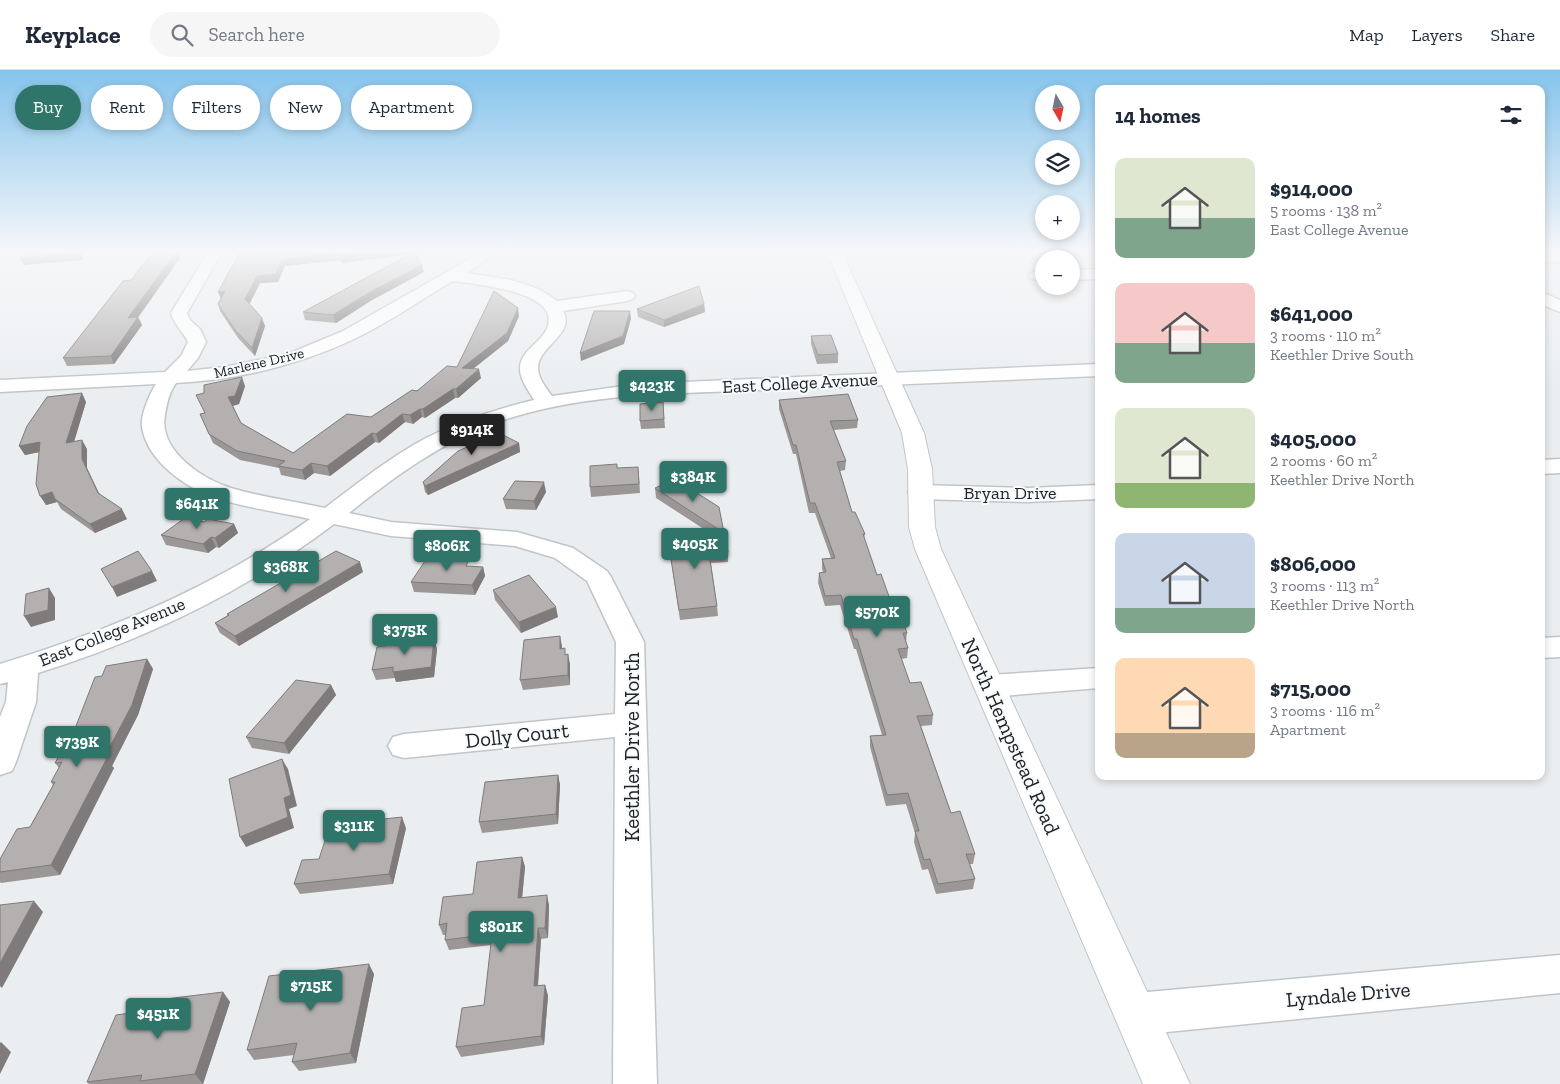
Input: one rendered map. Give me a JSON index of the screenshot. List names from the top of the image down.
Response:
{
  "streets": {
    "street": [
      "Marlene Drive",
      "East College Avenue",
      "Bryan Drive",
      "Dolly Court",
      "North Hempstead Road",
      "Keethler Drive North",
      "Lyndale Drive"
    ]
  },
  "crossings": [
    ["Marlene Drive", "Keethler Drive North"],
    ["East College Avenue", "North Hempstead Road"],
    ["East College Avenue", "Keethler Drive North"],
    ["Bryan Drive", "North Hempstead Road"],
    ["Dolly Court", "Keethler Drive North"],
    ["North Hempstead Road", "Lyndale Drive"]
  ],
  "north": "bottom",
  "page": {
    "header": "Keyplace",
    "search": "Search here",
    "nav": ["Map", "Layers", "Share"],
    "map_buttons": ["+", "−"],
    "chip": [
      "Buy",
      "Rent",
      "Filters",
      "New",
      "Apartment"
    ],
    "heading": "14 homes",
    "list": [
      {
        "name": "$914,000",
        "note": "5 rooms · 138 m² · East College Avenue"
      },
      {
        "name": "$641,000",
        "note": "3 rooms · 110 m² · Keethler Drive South"
      },
      {
        "name": "$405,000",
        "note": "2 rooms · 60 m² · Keethler Drive North"
      },
      {
        "name": "$806,000",
        "note": "3 rooms · 113 m² · Keethler Drive North"
      },
      {
        "name": "$715,000",
        "note": "3 rooms · 116 m² · Apartment"
      }
    ],
    "price": [
      "$423K",
      "$914K",
      "$384K",
      "$641K",
      "$405K",
      "$806K",
      "$368K",
      "$570K",
      "$375K",
      "$739K",
      "$311K",
      "$801K",
      "$715K",
      "$451K"
    ]
  }
}
